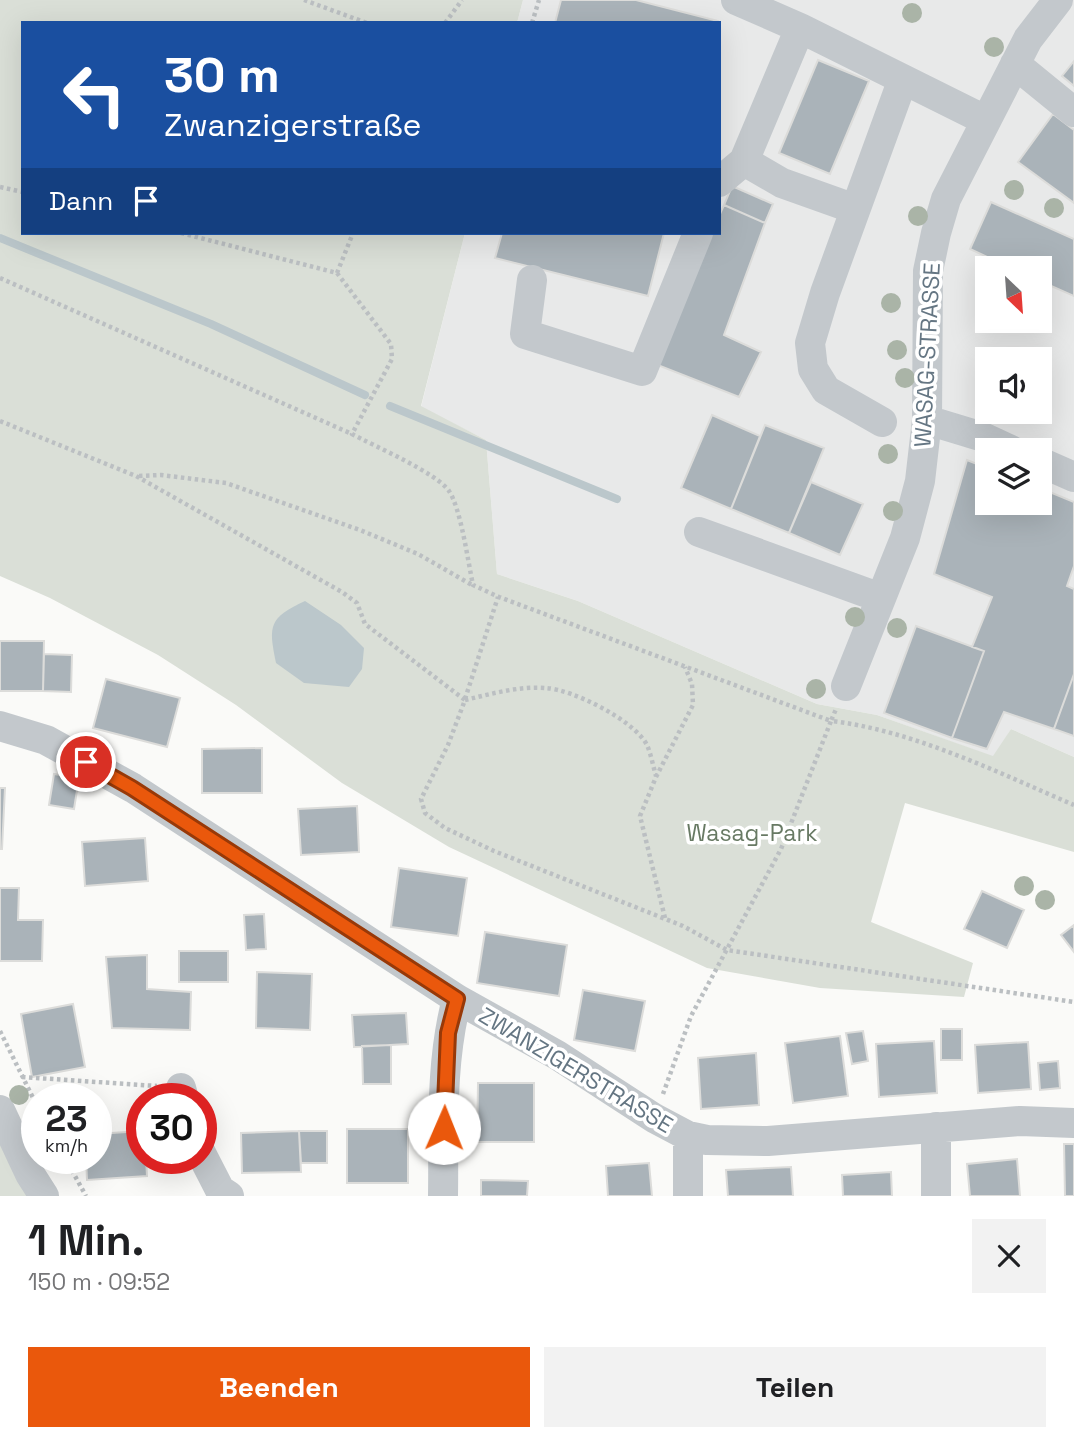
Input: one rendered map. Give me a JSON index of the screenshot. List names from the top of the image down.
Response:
{
  "streets": {
    "street": ["WASAG-STRASSE", "ZWANZIGERSTRASSE"]
  },
  "parks": ["Wasag-Park"],
  "north": "bottom right",
  "page": {
    "turn": ["30 m", "Zwanzigerstraße"],
    "then": "Dann",
    "speed": "23 km/h",
    "limit": "30",
    "heading": ["1 Min.", "150 m · 09:52"],
    "buttons": ["Beenden", "Teilen"]
  }
}
